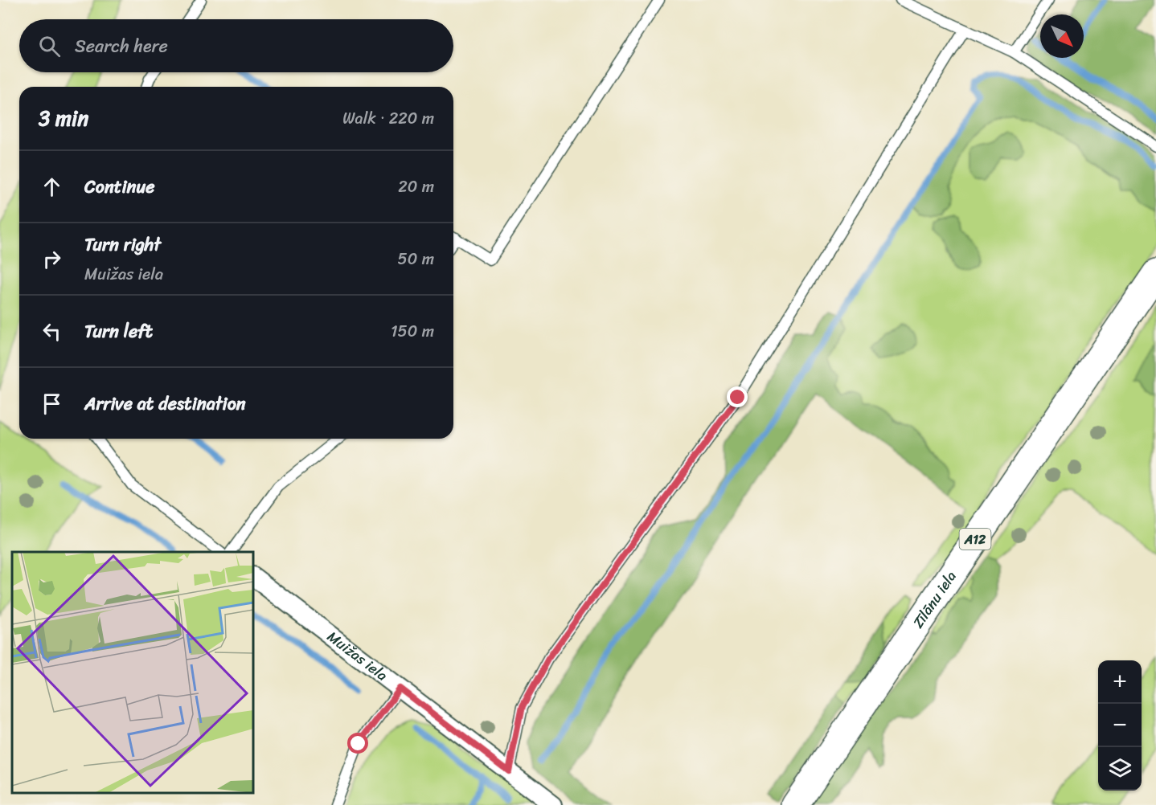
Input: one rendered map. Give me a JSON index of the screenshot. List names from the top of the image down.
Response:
{
  "streets": {
    "highway": ["A12", "Zīlānu iela"],
    "street": ["Muižas iela"]
  },
  "north": "bottom right",
  "page": {
    "search": "Search here",
    "heading": ["3 min", "Walk · 220 m"],
    "list": [
      ["Continue", "20 m"],
      ["Turn right", "Muižas iela", "50 m"],
      ["Turn left", "150 m"],
      "Arrive at destination"
    ],
    "map_buttons": ["+", "−"]
  }
}
